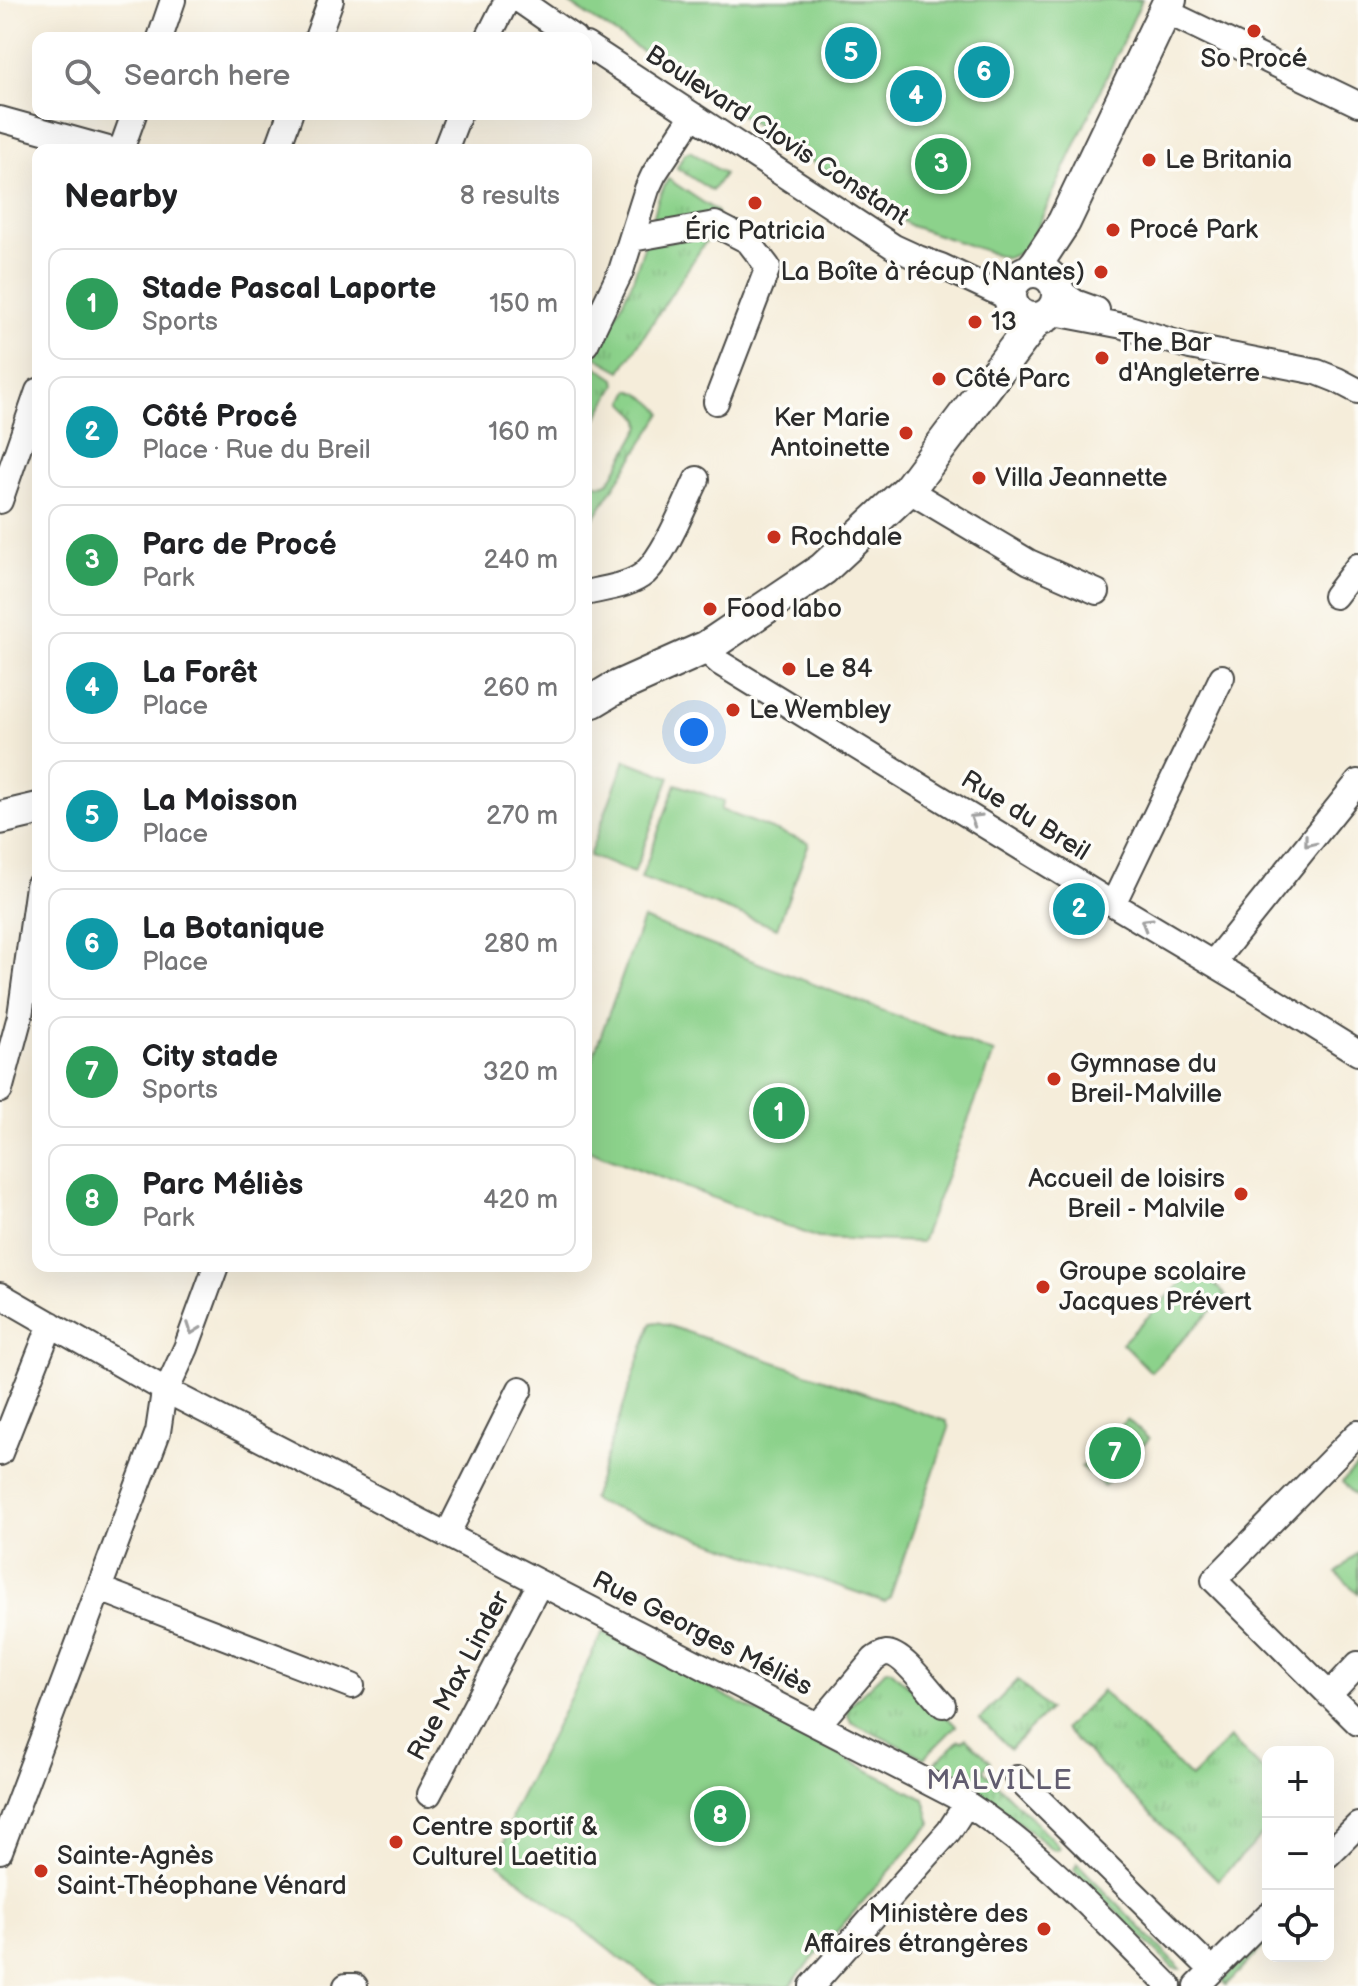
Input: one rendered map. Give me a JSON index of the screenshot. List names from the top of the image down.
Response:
{
  "streets": {
    "street": [
      "Boulevard Clovis Constant",
      "Rue du Breil",
      "Rue Georges Méliès",
      "Rue Max Linder"
    ]
  },
  "crossings": [
    ["Rue Georges Méliès", "Rue Max Linder"]
  ],
  "one_way": ["Rue du Breil"],
  "districts": ["MALVILLE"],
  "places": [
    "So Procé",
    "Le Britania",
    "Éric Patricia",
    "Procé Park",
    "La Boîte à récup (Nantes)",
    "13",
    "The Bar d'Angleterre",
    "Côté Parc",
    "Ker Marie Antoinette",
    "Villa Jeannette",
    "Rochdale",
    "Food labo",
    "Le 84",
    "Le Wembley",
    "Gymnase du Breil-Malville",
    "Accueil de loisirs Breil - Malvile",
    "Groupe scolaire Jacques Prévert",
    "Centre sportif & Culturel Laetitia",
    "Sainte-Agnès Saint-Théophane Vénard",
    "Ministère des Affaires étrangères"
  ],
  "page": {
    "pins": [
      "5",
      "6",
      "4",
      "3",
      "2",
      "1",
      "7",
      "8"
    ],
    "search": "Search here",
    "heading": ["Nearby", "8 results"],
    "list": [
      {
        "mark": "1",
        "name": "Stade Pascal Laporte",
        "note": "Sports",
        "value": "150 m"
      },
      {
        "mark": "2",
        "name": "Côté Procé",
        "note": "Place · Rue du Breil",
        "value": "160 m"
      },
      {
        "mark": "3",
        "name": "Parc de Procé",
        "note": "Park",
        "value": "240 m"
      },
      {
        "mark": "4",
        "name": "La Forêt",
        "note": "Place",
        "value": "260 m"
      },
      {
        "mark": "5",
        "name": "La Moisson",
        "note": "Place",
        "value": "270 m"
      },
      {
        "mark": "6",
        "name": "La Botanique",
        "note": "Place",
        "value": "280 m"
      },
      {
        "mark": "7",
        "name": "City stade",
        "note": "Sports",
        "value": "320 m"
      },
      {
        "mark": "8",
        "name": "Parc Méliès",
        "note": "Park",
        "value": "420 m"
      }
    ],
    "map_buttons": ["+", "−"]
  }
}
